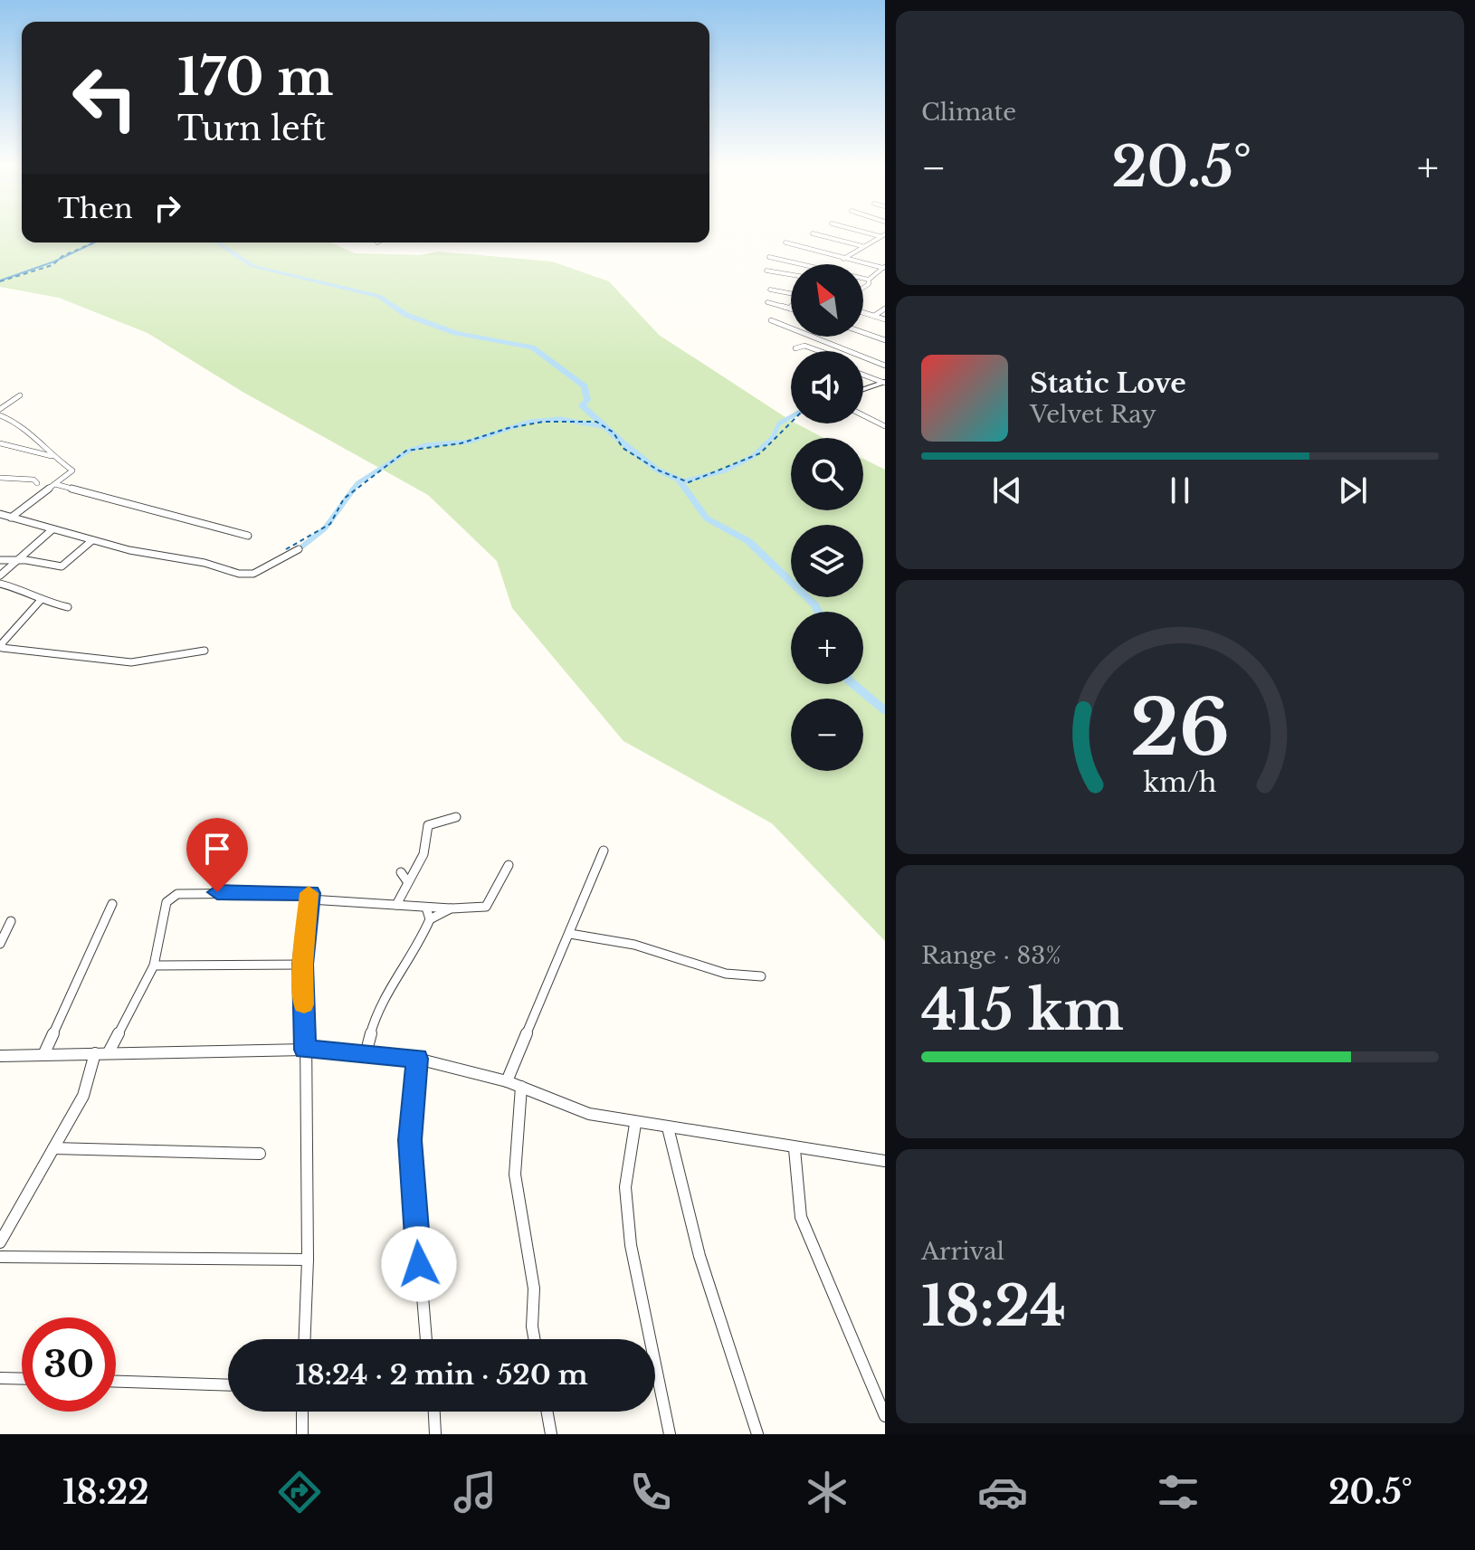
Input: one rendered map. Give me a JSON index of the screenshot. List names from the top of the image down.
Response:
{
  "north": "top left",
  "page": {
    "tile": [
      "Climate",
      ["Range · 83%", "415 km"],
      ["Arrival", "18:24"]
    ],
    "turn": ["170 m", "Turn left"],
    "heat": ["−", "20.5°", "+"],
    "then": "Then",
    "map_buttons": ["+", "−"],
    "song": ["Static Love", "Velvet Ray"],
    "limit": "30",
    "trip": "18:24 · 2 min · 520 m",
    "tabs": ["18:22", "20.5°"],
    "gauge": ["26", "km/h"]
  }
}
